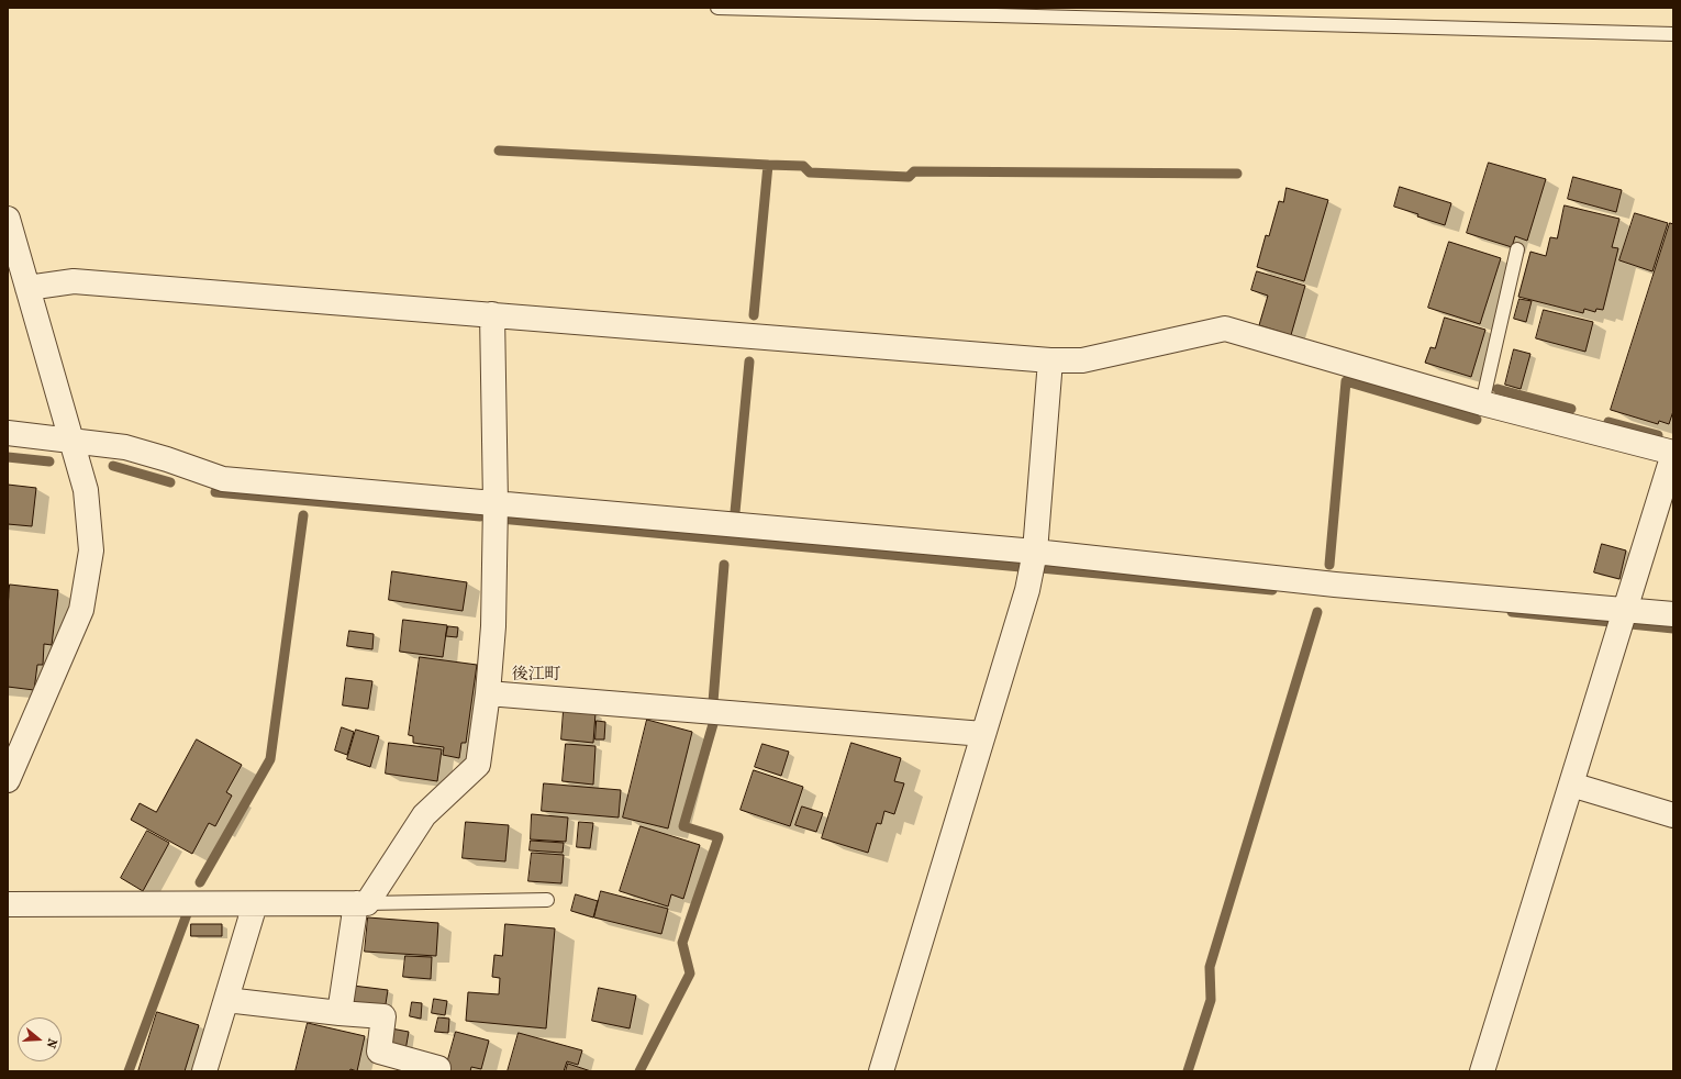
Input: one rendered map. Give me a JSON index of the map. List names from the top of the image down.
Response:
{
  "districts": ["後江町"],
  "north": "right"
}
